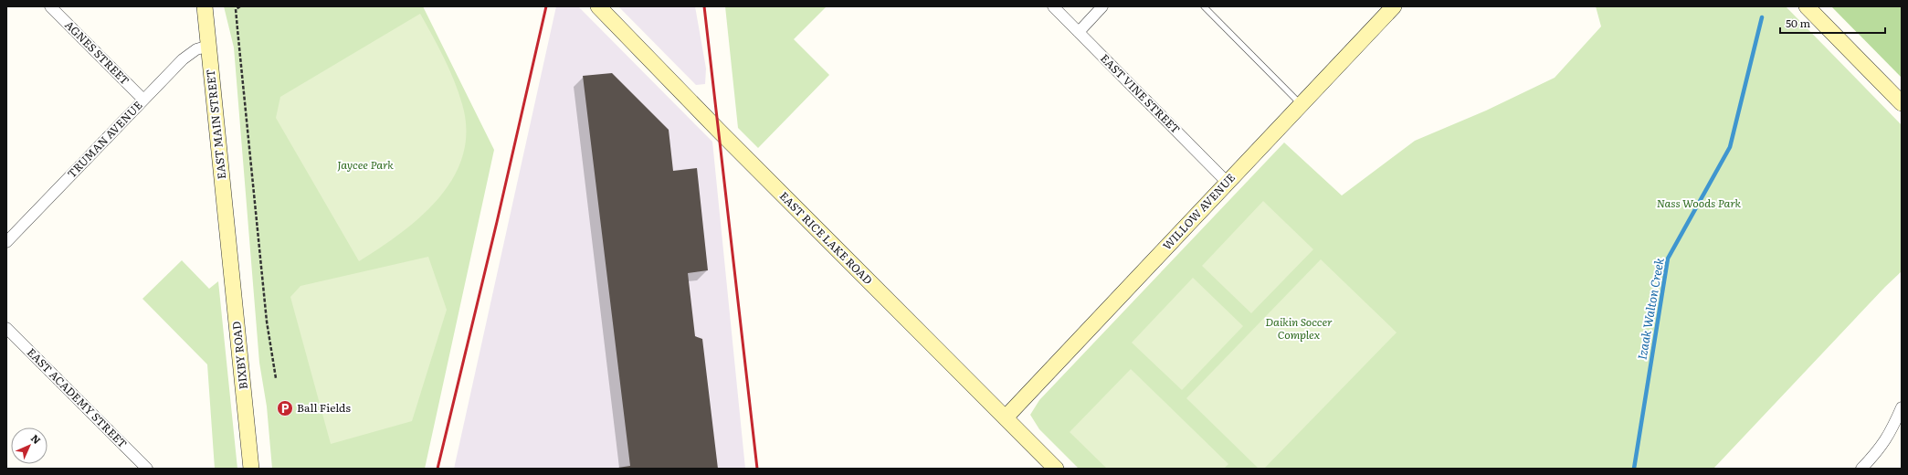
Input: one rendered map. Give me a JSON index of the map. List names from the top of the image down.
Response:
{
  "streets": {
    "street": [
      "AGNES STREET",
      "EAST VINE STREET",
      "EAST MAIN STREET",
      "TRUMAN AVENUE",
      "WILLOW AVENUE",
      "EAST RICE LAKE ROAD",
      "BIXBY ROAD",
      "EAST ACADEMY STREET"
    ]
  },
  "crossings": [
    ["AGNES STREET", "TRUMAN AVENUE"],
    ["EAST VINE STREET", "WILLOW AVENUE"],
    ["EAST MAIN STREET", "TRUMAN AVENUE"],
    ["EAST MAIN STREET", "BIXBY ROAD"],
    ["WILLOW AVENUE", "EAST RICE LAKE ROAD"]
  ],
  "water": ["Izaak Walton Creek"],
  "parks": ["Jaycee Park", "Nass Woods Park", "Daikin Soccer Complex"],
  "places": {
    "parking": ["Ball Fields"]
  },
  "scale_bar": "50 m",
  "north": "top right"
}
